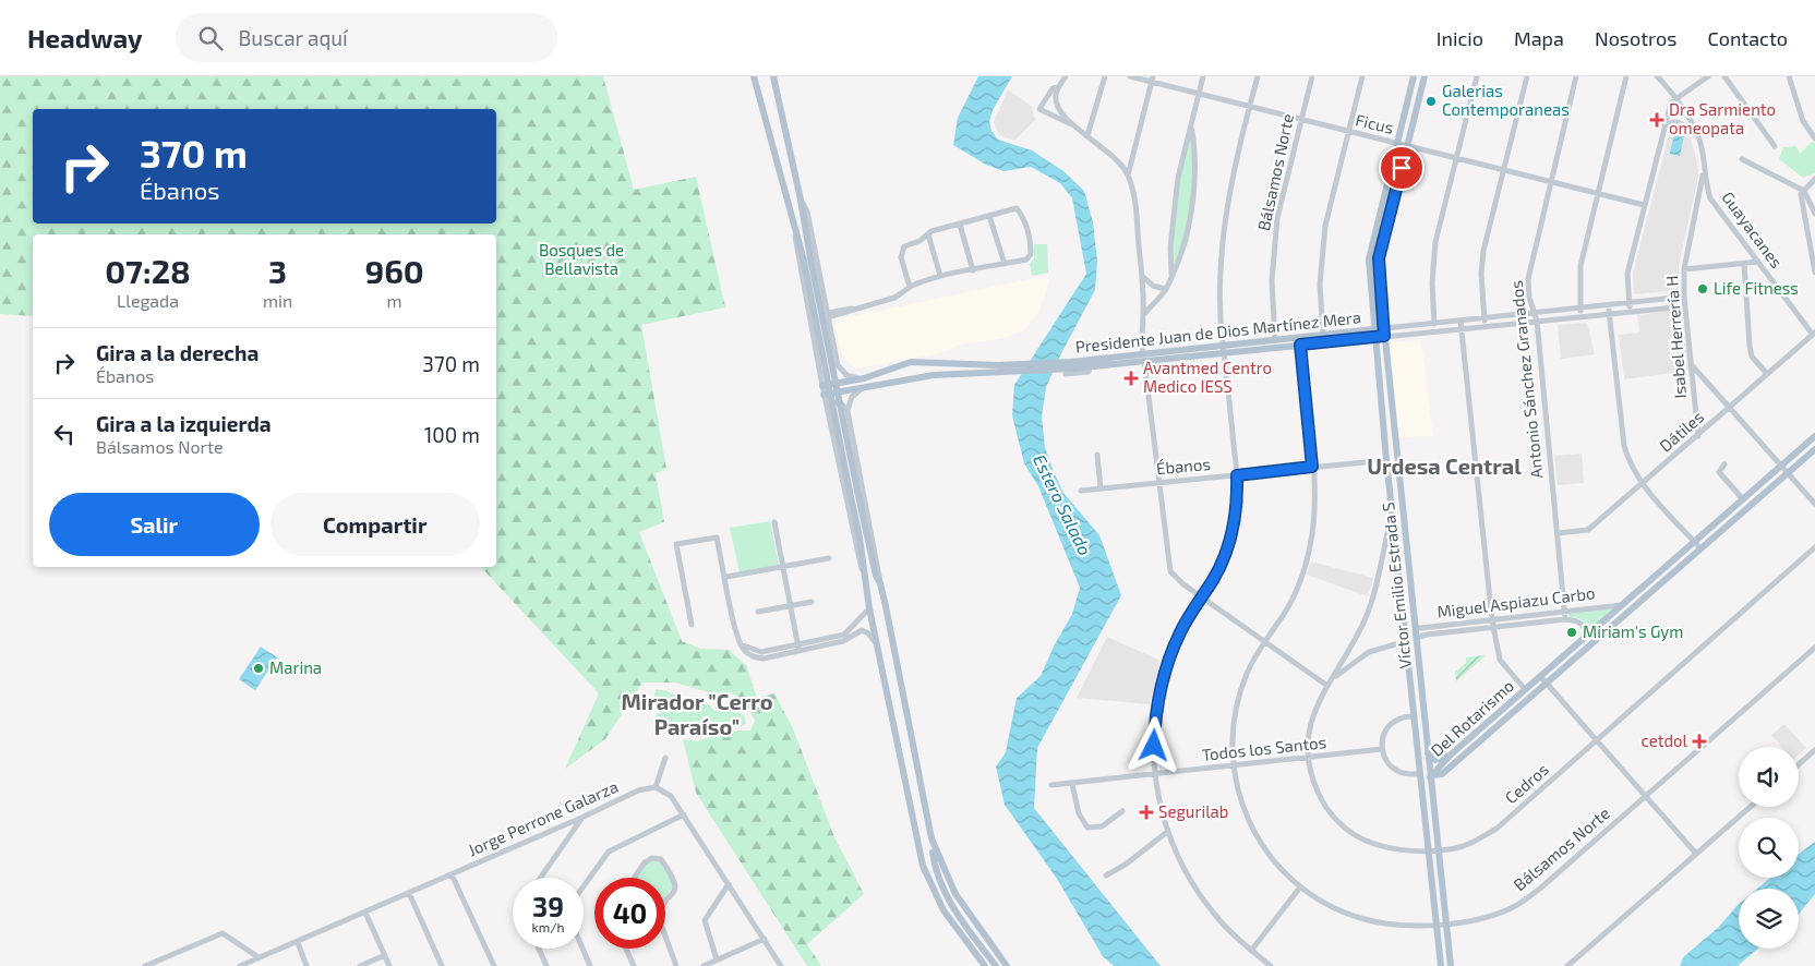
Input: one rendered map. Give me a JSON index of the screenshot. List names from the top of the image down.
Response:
{
  "streets": {
    "main road": ["Presidente Juan de Dios Martínez Mera", "Víctor Emilio Estrada S", "Del Rotarismo"],
    "street": [
      "Ficus",
      "Bálsamos Norte",
      "Guayacanes",
      "Isabel Herrería H",
      "Antonio Sánchez Granados",
      "Dátiles",
      "Ébanos",
      "Miguel Aspiazu Carbo",
      "Todos los Santos",
      "Cedros",
      "Jorge Perrone Galarza"
    ]
  },
  "crossings": [
    ["Ficus", "Bálsamos Norte"],
    ["Ficus", "Antonio Sánchez Granados"],
    ["Ficus", "Víctor Emilio Estrada S"],
    ["Bálsamos Norte", "Presidente Juan de Dios Martínez Mera"],
    ["Bálsamos Norte", "Ébanos"],
    ["Bálsamos Norte", "Víctor Emilio Estrada S"],
    ["Bálsamos Norte", "Todos los Santos"],
    ["Guayacanes", "Isabel Herrería H"],
    ["Guayacanes", "Dátiles"],
    ["Presidente Juan de Dios Martínez Mera", "Isabel Herrería H"],
    ["Presidente Juan de Dios Martínez Mera", "Antonio Sánchez Granados"],
    ["Presidente Juan de Dios Martínez Mera", "Víctor Emilio Estrada S"],
    ["Isabel Herrería H", "Dátiles"],
    ["Antonio Sánchez Granados", "Dátiles"],
    ["Antonio Sánchez Granados", "Miguel Aspiazu Carbo"],
    ["Ébanos", "Víctor Emilio Estrada S"],
    ["Víctor Emilio Estrada S", "Miguel Aspiazu Carbo"],
    ["Víctor Emilio Estrada S", "Del Rotarismo"],
    ["Víctor Emilio Estrada S", "Cedros"],
    ["Miguel Aspiazu Carbo", "Del Rotarismo"],
    ["Todos los Santos", "Cedros"]
  ],
  "districts": ["Urdesa Central", "Mirador \"Cerro Paraíso\""],
  "water": ["Estero Salado"],
  "parks": ["Bosques de Bellavista"],
  "places": {
    "other": [
      "Galerias Contemporaneas",
      "Life Fitness",
      "Miriam's Gym",
      "Marina"
    ],
    "health": [
      "Dra Sarmiento omeopata",
      "Avantmed Centro Medico IESS",
      "cetdol",
      "Segurilab"
    ]
  },
  "page": {
    "header": "Headway",
    "search": "Buscar aquí",
    "nav": [
      "Inicio",
      "Mapa",
      "Nosotros",
      "Contacto"
    ],
    "turn": ["370 m", "Ébanos"],
    "eta": [
      "07:28",
      "Llegada",
      "3",
      "min",
      "960",
      "m"
    ],
    "list": [
      {
        "name": "Gira a la derecha",
        "note": "Ébanos",
        "value": "370 m"
      },
      {
        "name": "Gira a la izquierda",
        "note": "Bálsamos Norte",
        "value": "100 m"
      }
    ],
    "buttons": ["Salir", "Compartir"],
    "speed": "39 km/h",
    "limit": "40"
  }
}
